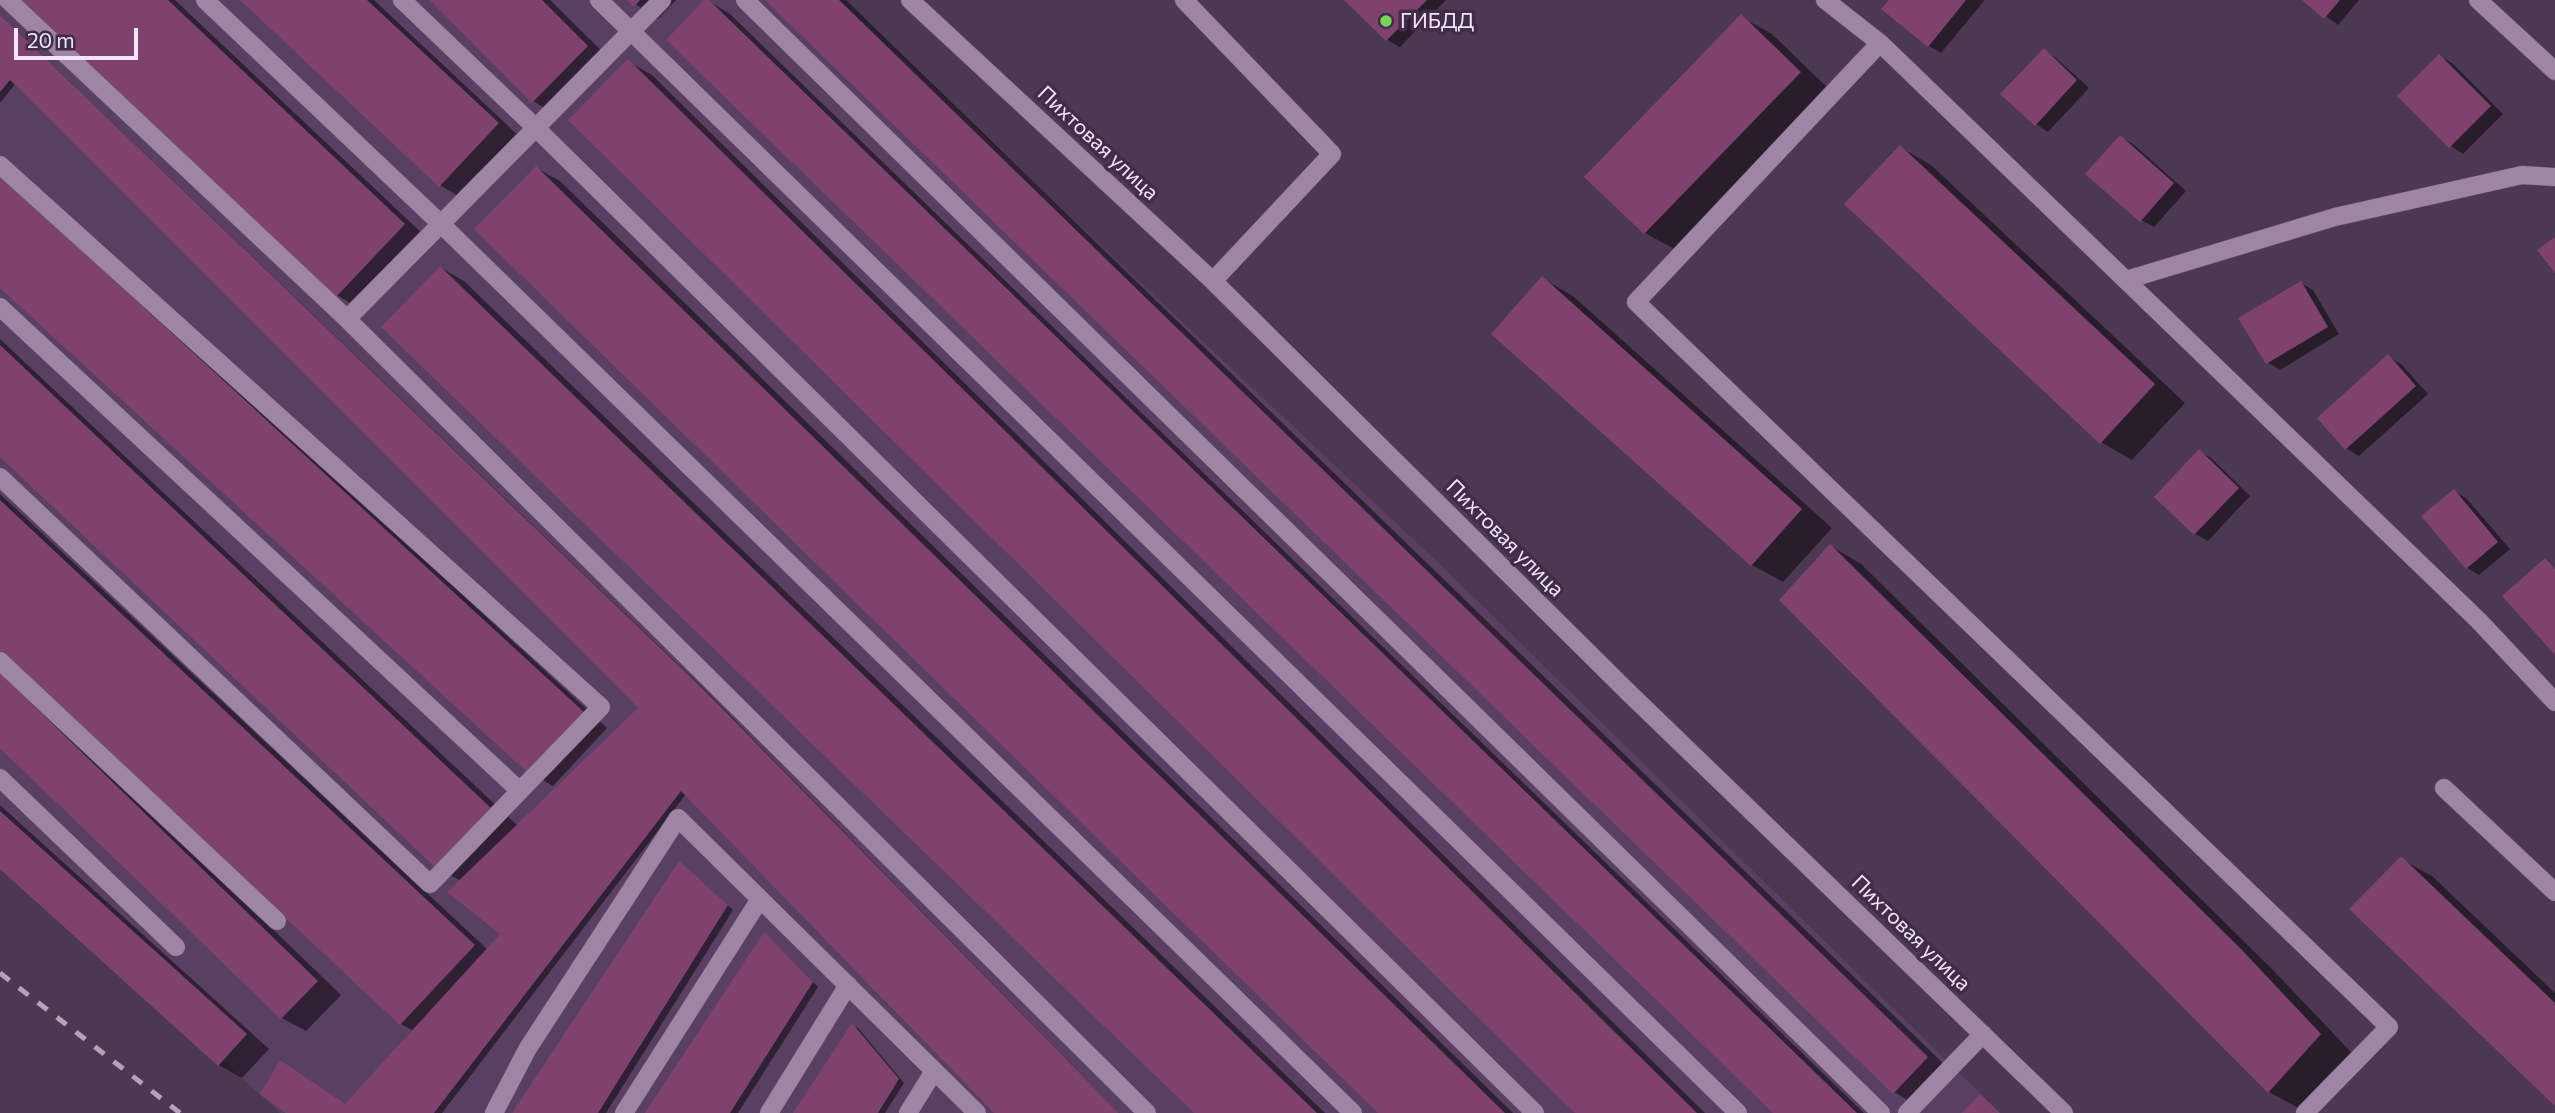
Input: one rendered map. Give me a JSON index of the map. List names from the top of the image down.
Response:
{
  "streets": {
    "street": ["Пихтовая улица"]
  },
  "places": ["ГИБДД"],
  "scale_bar": "20 m"
}
